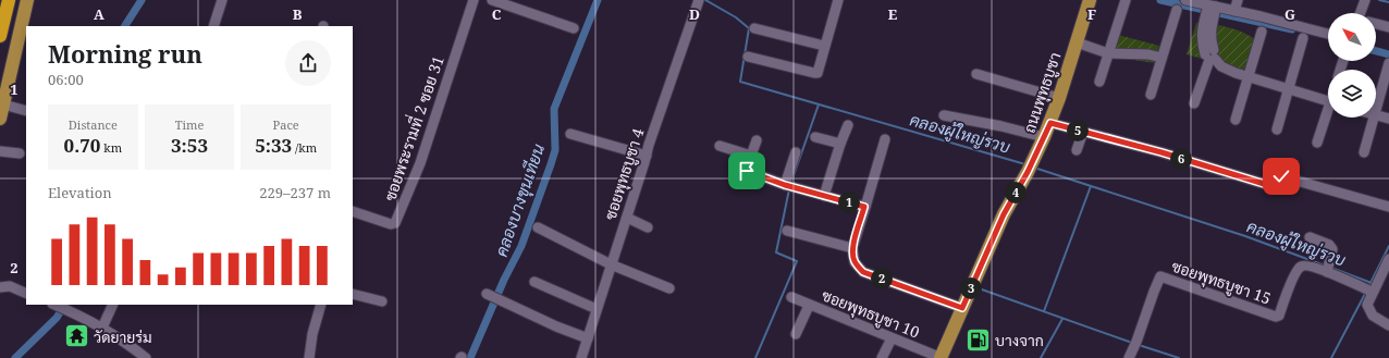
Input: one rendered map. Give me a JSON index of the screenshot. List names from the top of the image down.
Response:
{
  "streets": {
    "main road": ["ถนนพุทธบูชา"],
    "street": [
      "ซอยพระรามที่ 2 ซอย 31",
      "ซอยพุทธบูชา 4",
      "ซอยพุทธบูชา 15",
      "ซอยพุทธบูชา 10"
    ]
  },
  "crossings": [
    ["ถนนพุทธบูชา", "ซอยพุทธบูชา 10"]
  ],
  "water": ["คลองผู้ใหญ่รวบ", "คลองบางขุนเทียน"],
  "places": {
    "temple": ["วัดยายร่ม"],
    "fuel station": ["บางจาก"]
  },
  "north": "top left",
  "page": {
    "heading": ["Morning run", "06:00"],
    "stats": [
      ["Distance", "0.70 km"],
      ["Time", "3:53"],
      ["Pace", "5:33 /km"]
    ],
    "pins": [
      "5",
      "6",
      "4",
      "1",
      "2",
      "3"
    ],
    "chart": ["Elevation", "229–237 m"]
  },
  "grid": {
    "columns": [
      "A",
      "B",
      "C",
      "D",
      "E",
      "F",
      "G"
    ],
    "rows": ["1", "2"]
  }
}
